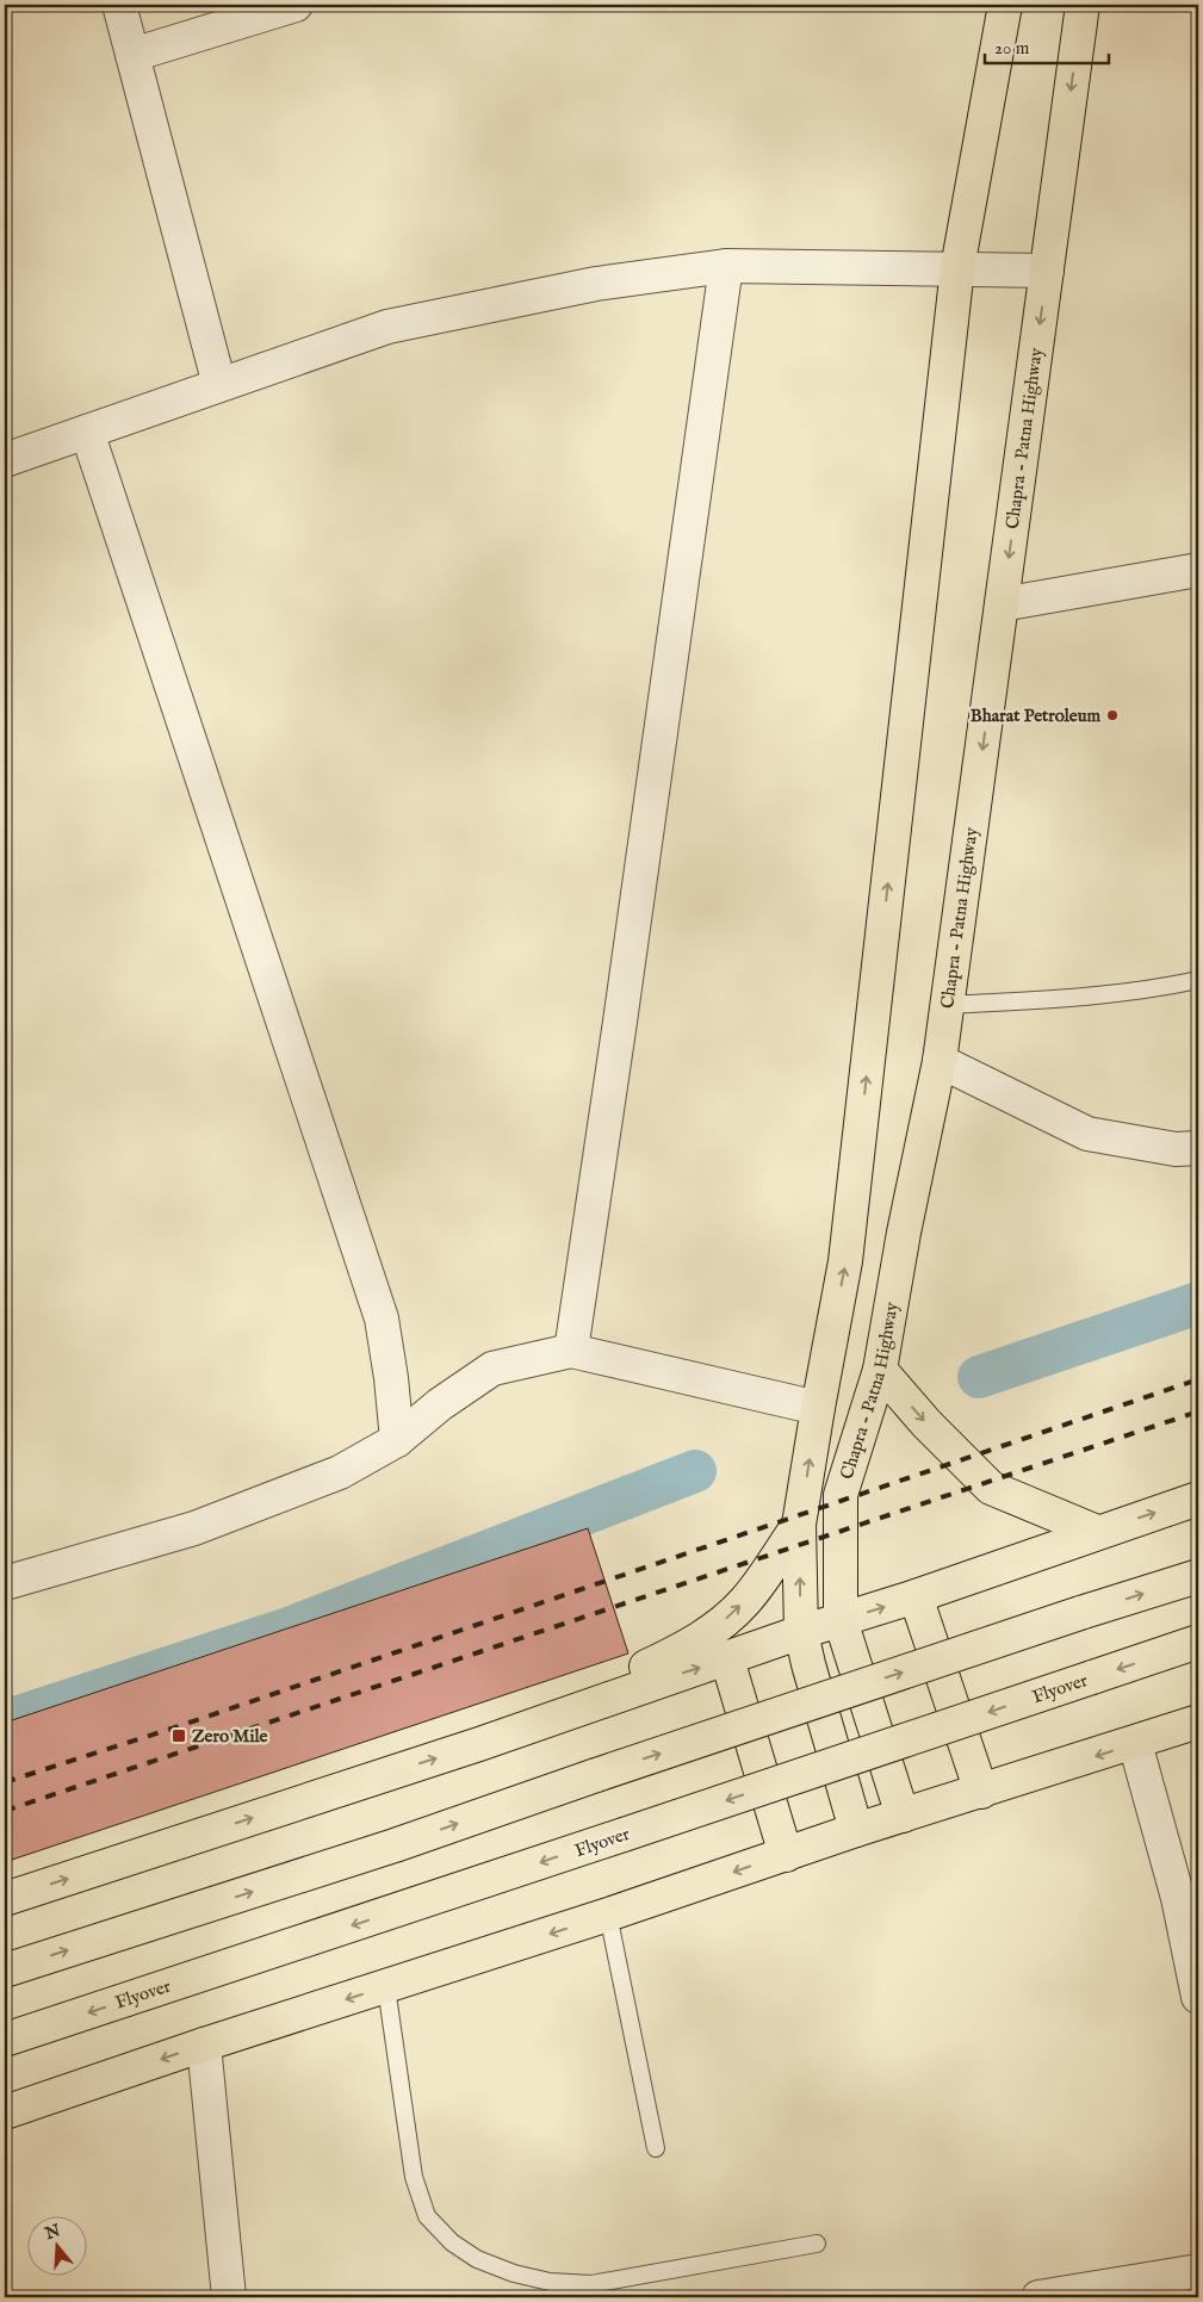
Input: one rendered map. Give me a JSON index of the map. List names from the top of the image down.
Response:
{
  "streets": {
    "highway": ["Chapra - Patna Highway", "Flyover"]
  },
  "places": {
    "other": ["Bharat Petroleum"],
    "transit": ["Zero Mile"]
  },
  "scale_bar": "20 m",
  "north": "top"
}
